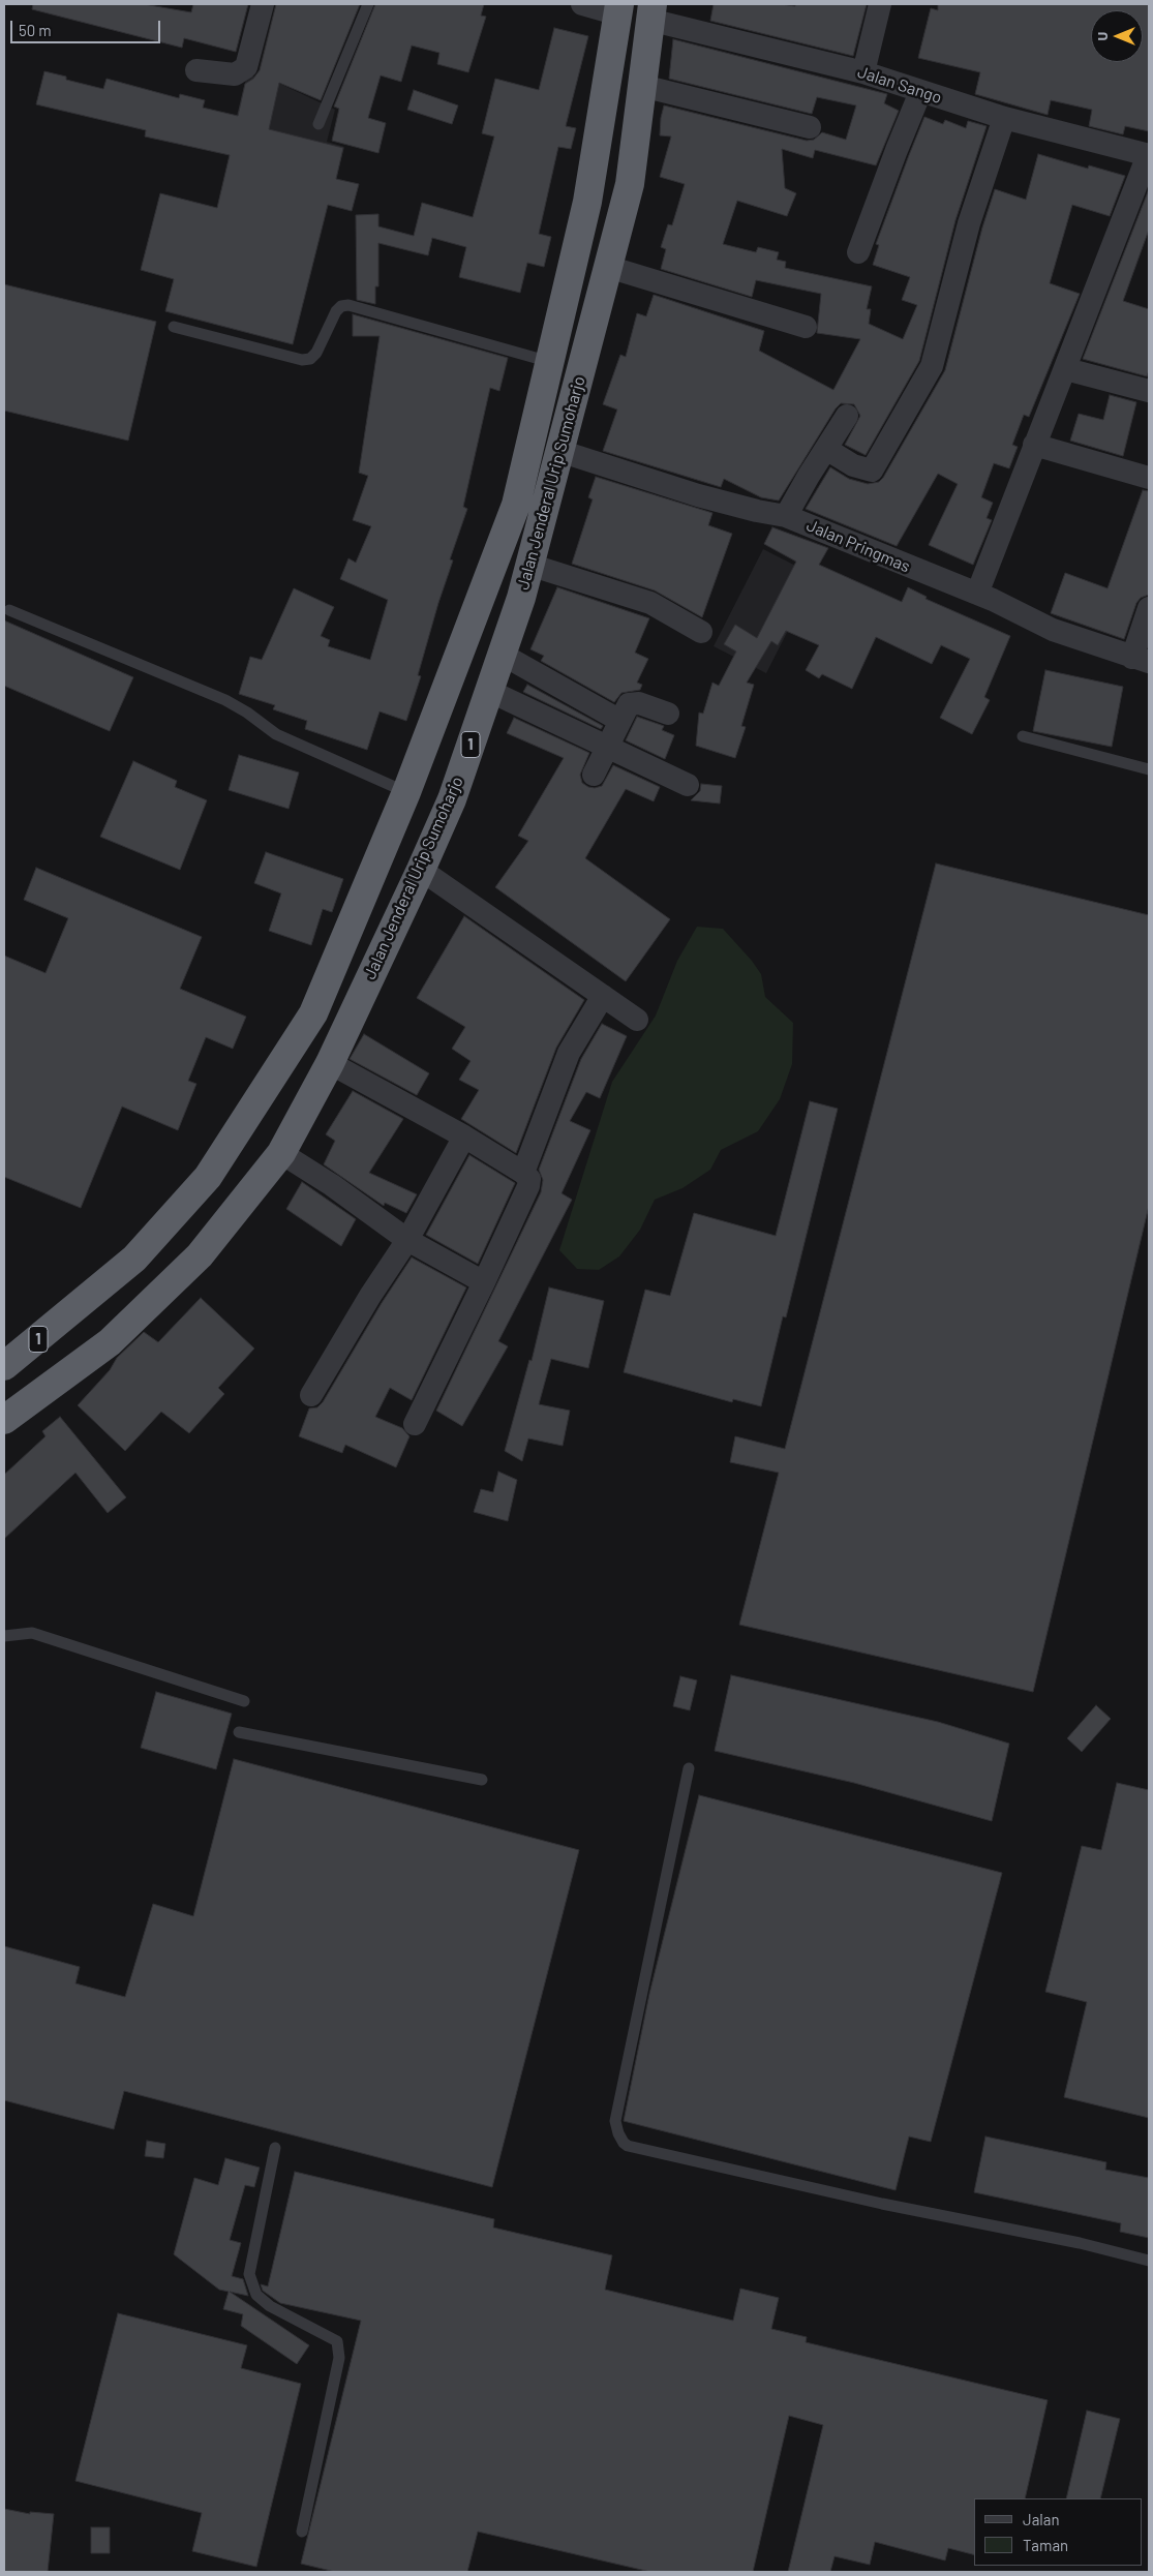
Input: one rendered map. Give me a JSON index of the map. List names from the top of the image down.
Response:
{
  "streets": {
    "highway": ["Jalan Jenderal Urip Sumoharjo", "1"],
    "street": ["Jalan Sango", "Jalan Pringmas"]
  },
  "crossings": [
    ["Jalan Sango", "Jalan Jenderal Urip Sumoharjo"],
    ["Jalan Jenderal Urip Sumoharjo", "Jalan Pringmas"]
  ],
  "legend": ["Jalan", "Taman"],
  "scale_bar": "50 m",
  "north": "left"
}
